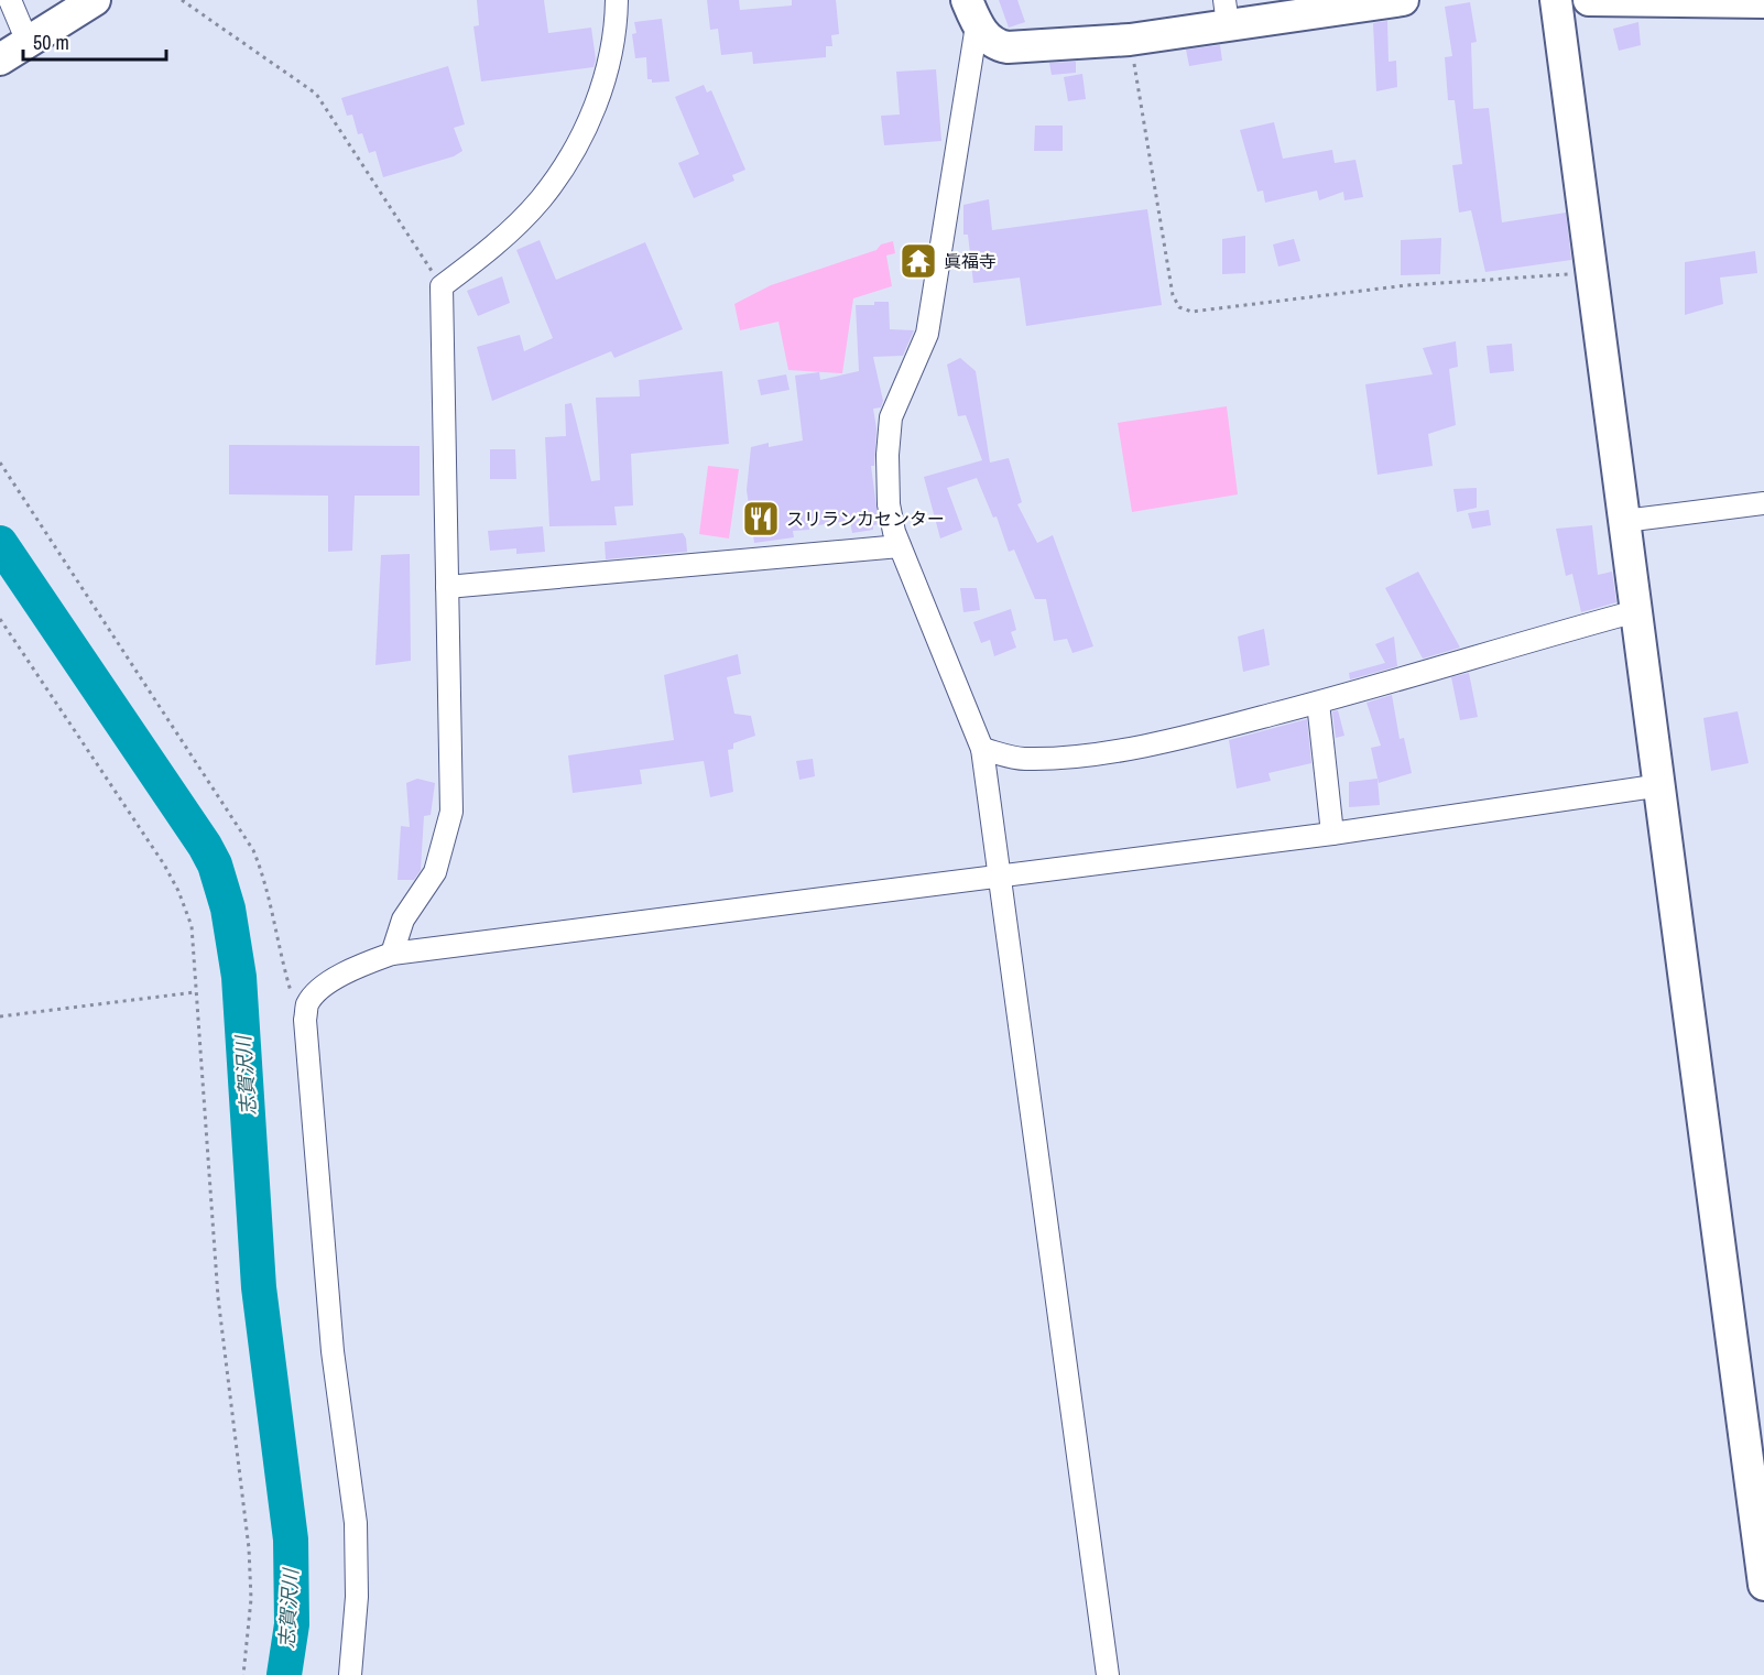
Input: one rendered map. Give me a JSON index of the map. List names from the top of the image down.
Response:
{
  "water": ["志賀沢川"],
  "places": {
    "temple": ["眞福寺"],
    "restaurant": ["スリランカセンター"]
  },
  "scale_bar": "50 m"
}
